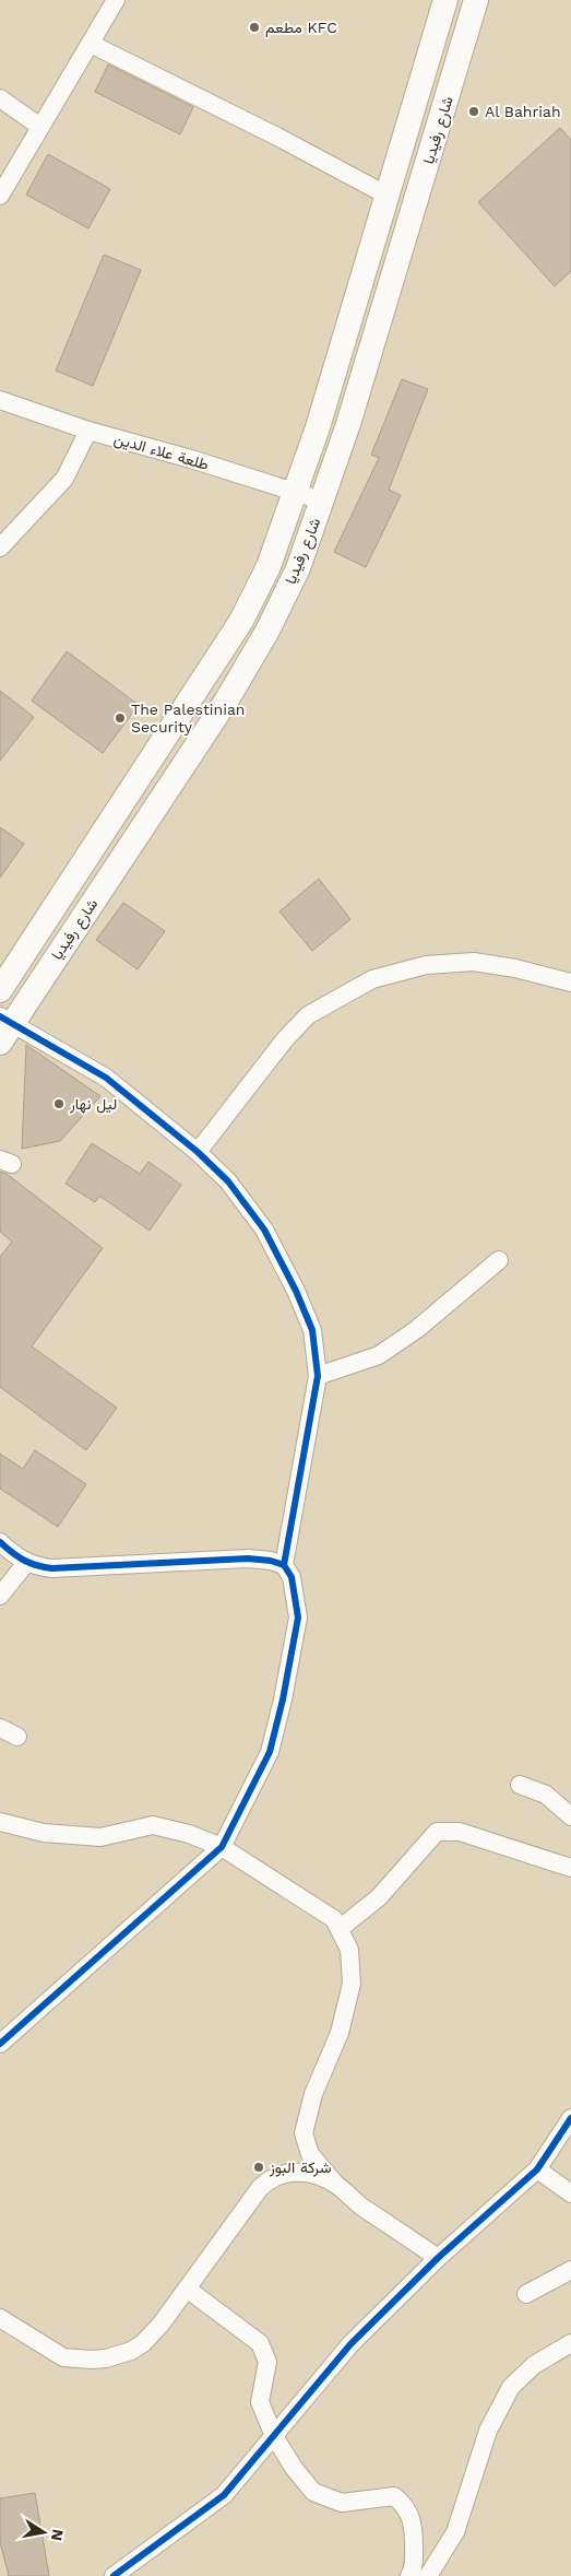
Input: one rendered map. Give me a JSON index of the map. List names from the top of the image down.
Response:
{
  "streets": {
    "main road": ["شارع رفيديا"],
    "street": ["طلعة علاء الدين"]
  },
  "crossings": [
    ["شارع رفيديا", "طلعة علاء الدين"]
  ],
  "places": [
    "مطعم KFC",
    "Al Bahriah",
    "The Palestinian Security",
    "ليل نهار",
    "شركة البوز"
  ],
  "north": "right"
}
